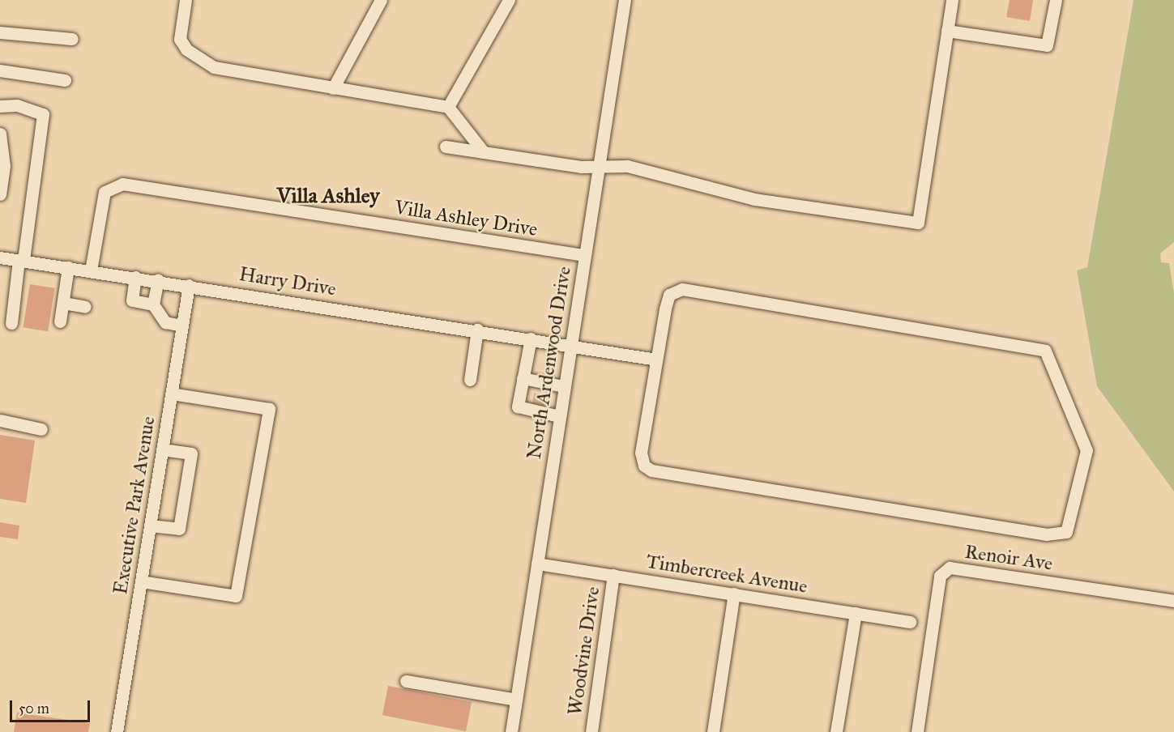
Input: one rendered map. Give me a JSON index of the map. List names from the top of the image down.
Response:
{
  "streets": {
    "street": [
      "Villa Ashley Drive",
      "Harry Drive",
      "North Ardenwood Drive",
      "Executive Park Avenue",
      "Renoir Ave",
      "Timbercreek Avenue",
      "Woodvine Drive"
    ]
  },
  "crossings": [
    ["Villa Ashley Drive", "Harry Drive"],
    ["Villa Ashley Drive", "North Ardenwood Drive"],
    ["Harry Drive", "North Ardenwood Drive"],
    ["Harry Drive", "Executive Park Avenue"],
    ["North Ardenwood Drive", "Timbercreek Avenue"],
    ["Timbercreek Avenue", "Woodvine Drive"]
  ],
  "districts": ["Villa Ashley"],
  "scale_bar": "50 m"
}
